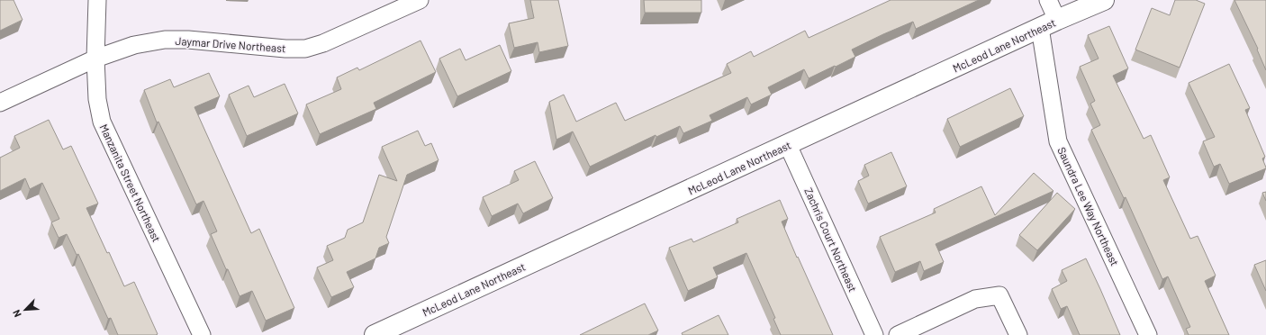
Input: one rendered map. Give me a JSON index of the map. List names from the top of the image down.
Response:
{
  "streets": {
    "street": [
      "Jaymar Drive Northeast",
      "McLeod Lane Northeast",
      "Manzanita Street Northeast",
      "Saundra Lee Way Northeast",
      "Zachris Court Northeast"
    ]
  },
  "crossings": [
    ["Jaymar Drive Northeast", "Manzanita Street Northeast"],
    ["McLeod Lane Northeast", "Saundra Lee Way Northeast"],
    ["McLeod Lane Northeast", "Zachris Court Northeast"]
  ],
  "north": "bottom left"
}
